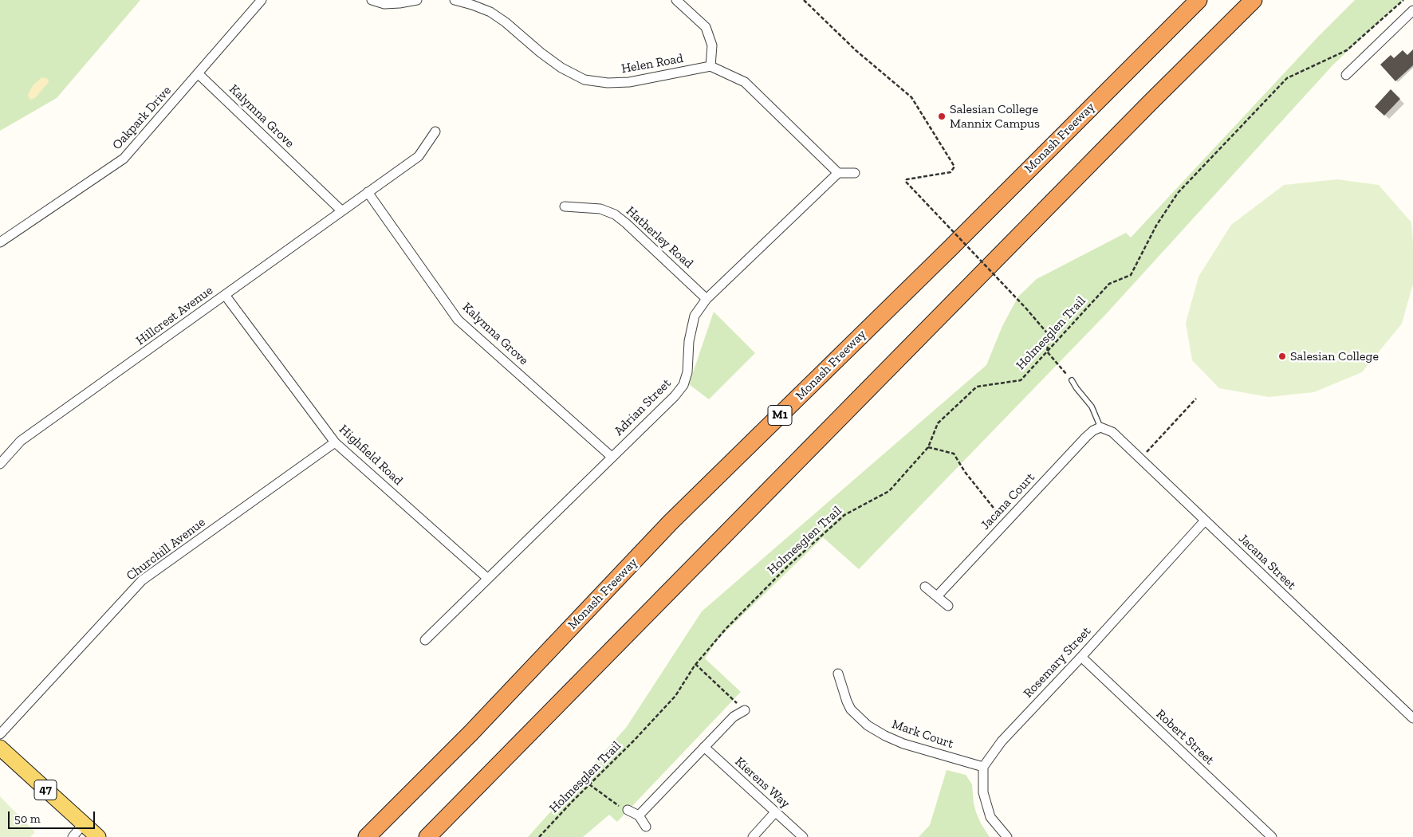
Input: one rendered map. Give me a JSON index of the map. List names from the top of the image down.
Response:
{
  "streets": {
    "highway": ["Monash Freeway", "M1"],
    "main road": ["47"],
    "street": [
      "Helen Road",
      "Kalymna Grove",
      "Oakpark Drive",
      "Hatherley Road",
      "Hillcrest Avenue",
      "Adrian Street",
      "Highfield Road",
      "Jacana Court",
      "Churchill Avenue",
      "Jacana Street",
      "Rosemary Street",
      "Mark Court",
      "Robert Street",
      "Kierens Way"
    ],
    "path": ["Holmesglen Trail"]
  },
  "crossings": [
    ["Kalymna Grove", "Oakpark Drive"],
    ["Kalymna Grove", "Hillcrest Avenue"],
    ["Kalymna Grove", "Adrian Street"],
    ["Hatherley Road", "Adrian Street"],
    ["Hillcrest Avenue", "Highfield Road"],
    ["Adrian Street", "Highfield Road"],
    ["Highfield Road", "Churchill Avenue"],
    ["Jacana Court", "Jacana Street"],
    ["Jacana Street", "Rosemary Street"],
    ["Rosemary Street", "Mark Court"],
    ["Rosemary Street", "Robert Street"]
  ],
  "places": ["Salesian College Mannix Campus", "Salesian College"],
  "scale_bar": "50 m"
}
